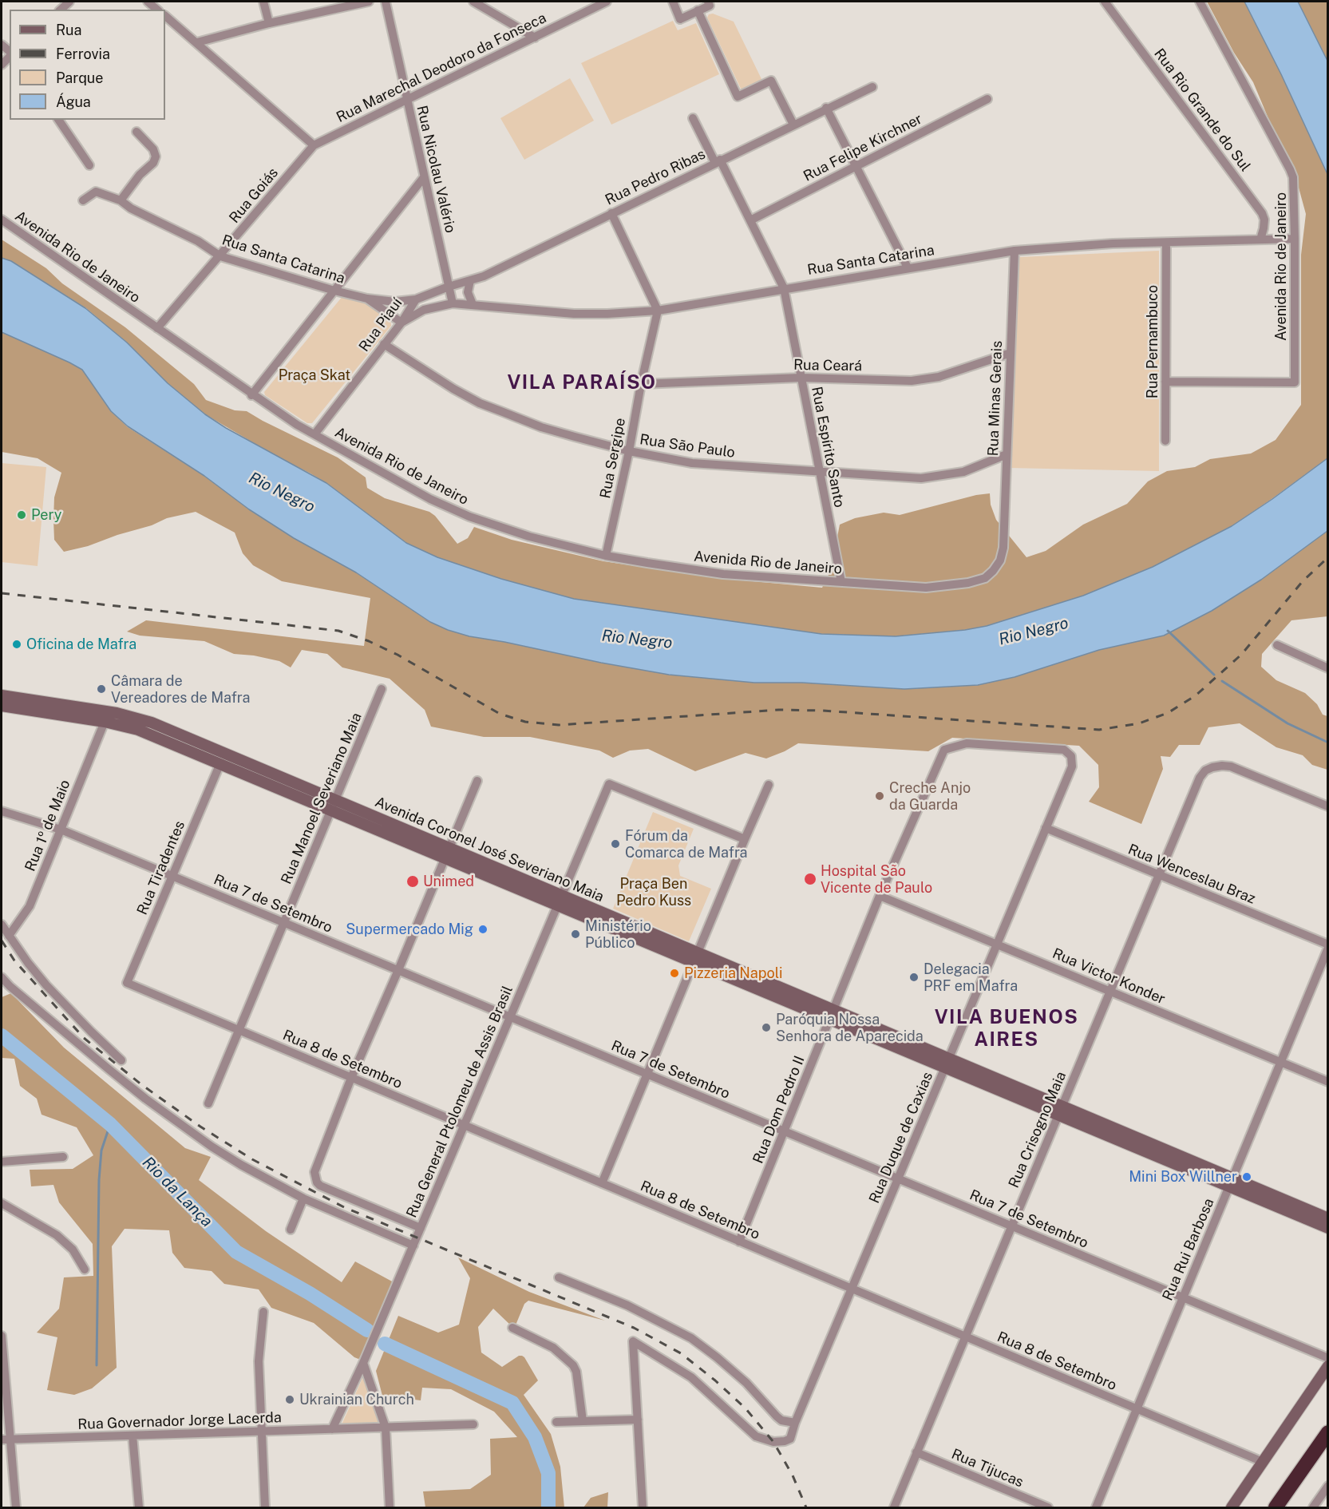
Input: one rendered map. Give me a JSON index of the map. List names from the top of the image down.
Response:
{
  "streets": {
    "main road": ["Avenida Coronel José Severiano Maia"],
    "street": [
      "Rua Marechal Deodoro da Fonseca",
      "Rua Rio Grande do Sul",
      "Rua Felipe Kirchner",
      "Rua Nicolau Valério",
      "Rua Pedro Ribas",
      "Rua Goiás",
      "Avenida Rio de Janeiro",
      "Rua Santa Catarina",
      "Rua Piauí",
      "Rua Pernambuco",
      "Rua Ceará",
      "Rua Minas Gerais",
      "Rua São Paulo",
      "Rua Espírito Santo",
      "Rua Sergipe",
      "Rua Manoel Severiano Maia",
      "Rua 1º de Maio",
      "Rua Tiradentes",
      "Rua Wenceslau Braz",
      "Rua 7 de Setembro",
      "Rua Victor Konder",
      "Rua 8 de Setembro",
      "Rua General Ptolomeu de Assis Brasil",
      "Rua Dom Pedro II",
      "Rua Crisogno Maia",
      "Rua Duque de Caxias",
      "Rua Rui Barbosa",
      "Rua Governador Jorge Lacerda",
      "Rua Tijucas"
    ]
  },
  "crossings": [
    ["Rua Marechal Deodoro da Fonseca", "Rua Nicolau Valério"],
    ["Rua Marechal Deodoro da Fonseca", "Rua Goiás"],
    ["Rua Rio Grande do Sul", "Rua Santa Catarina"],
    ["Rua Felipe Kirchner", "Rua Espírito Santo"],
    ["Rua Nicolau Valério", "Rua Pedro Ribas"],
    ["Rua Nicolau Valério", "Rua Santa Catarina"],
    ["Rua Pedro Ribas", "Rua Santa Catarina"],
    ["Rua Pedro Ribas", "Rua Espírito Santo"],
    ["Rua Goiás", "Avenida Rio de Janeiro"],
    ["Rua Goiás", "Rua Santa Catarina"],
    ["Avenida Rio de Janeiro", "Rua Santa Catarina"],
    ["Avenida Rio de Janeiro", "Rua Piauí"],
    ["Avenida Rio de Janeiro", "Rua Pernambuco"],
    ["Avenida Rio de Janeiro", "Rua Minas Gerais"],
    ["Avenida Rio de Janeiro", "Rua Espírito Santo"],
    ["Avenida Rio de Janeiro", "Rua Sergipe"],
    ["Rua Santa Catarina", "Rua Piauí"],
    ["Rua Santa Catarina", "Rua Pernambuco"],
    ["Rua Santa Catarina", "Rua Minas Gerais"],
    ["Rua Santa Catarina", "Rua Espírito Santo"],
    ["Rua Santa Catarina", "Rua Sergipe"],
    ["Rua Piauí", "Rua São Paulo"],
    ["Rua Ceará", "Rua Minas Gerais"],
    ["Rua Ceará", "Rua Espírito Santo"],
    ["Rua Ceará", "Rua Sergipe"],
    ["Rua Minas Gerais", "Rua São Paulo"],
    ["Rua São Paulo", "Rua Espírito Santo"],
    ["Rua São Paulo", "Rua Sergipe"],
    ["Rua Manoel Severiano Maia", "Avenida Coronel José Severiano Maia"],
    ["Rua Manoel Severiano Maia", "Rua 7 de Setembro"],
    ["Rua Manoel Severiano Maia", "Rua 8 de Setembro"],
    ["Rua 1º de Maio", "Avenida Coronel José Severiano Maia"],
    ["Rua 1º de Maio", "Rua 7 de Setembro"],
    ["Avenida Coronel José Severiano Maia", "Rua Tiradentes"],
    ["Avenida Coronel José Severiano Maia", "Rua General Ptolomeu de Assis Brasil"],
    ["Avenida Coronel José Severiano Maia", "Rua Dom Pedro II"],
    ["Avenida Coronel José Severiano Maia", "Rua Crisogno Maia"],
    ["Avenida Coronel José Severiano Maia", "Rua Duque de Caxias"],
    ["Avenida Coronel José Severiano Maia", "Rua Rui Barbosa"],
    ["Rua Tiradentes", "Rua 7 de Setembro"],
    ["Rua Tiradentes", "Rua 8 de Setembro"],
    ["Rua Wenceslau Braz", "Rua Crisogno Maia"],
    ["Rua Wenceslau Braz", "Rua Duque de Caxias"],
    ["Rua Wenceslau Braz", "Rua Rui Barbosa"],
    ["Rua 7 de Setembro", "Rua General Ptolomeu de Assis Brasil"],
    ["Rua 7 de Setembro", "Rua Dom Pedro II"],
    ["Rua 7 de Setembro", "Rua Crisogno Maia"],
    ["Rua 7 de Setembro", "Rua Duque de Caxias"],
    ["Rua 7 de Setembro", "Rua Rui Barbosa"],
    ["Rua Victor Konder", "Rua Dom Pedro II"],
    ["Rua Victor Konder", "Rua Crisogno Maia"],
    ["Rua Victor Konder", "Rua Duque de Caxias"],
    ["Rua Victor Konder", "Rua Rui Barbosa"],
    ["Rua 8 de Setembro", "Rua General Ptolomeu de Assis Brasil"],
    ["Rua 8 de Setembro", "Rua Dom Pedro II"],
    ["Rua 8 de Setembro", "Rua Crisogno Maia"],
    ["Rua 8 de Setembro", "Rua Duque de Caxias"],
    ["Rua 8 de Setembro", "Rua Rui Barbosa"],
    ["Rua General Ptolomeu de Assis Brasil", "Rua Governador Jorge Lacerda"],
    ["Rua Dom Pedro II", "Rua Duque de Caxias"],
    ["Rua Crisogno Maia", "Rua Tijucas"]
  ],
  "districts": ["VILA PARAÍSO", "VILA BUENOS AIRES"],
  "water": ["Rio Negro", "Rio da Lança"],
  "parks": ["Praça Skat", "Praça Ben Pedro Kuss"],
  "places": [
    "Pery",
    "Oficina de Mafra",
    "Câmara de Vereadores de Mafra",
    "Creche Anjo da Guarda",
    "Fórum da Comarca de Mafra",
    "Hospital São Vicente de Paulo",
    "Unimed",
    "Supermercado Mig",
    "Ministério Público",
    "Pizzeria Napoli",
    "Delegacia PRF em Mafra",
    "Paróquia Nossa Senhora de Aparecida",
    "Mini Box Willner",
    "Ukrainian Church"
  ],
  "legend": [
    "Rua",
    "Ferrovia",
    "Parque",
    "Água"
  ]
}
